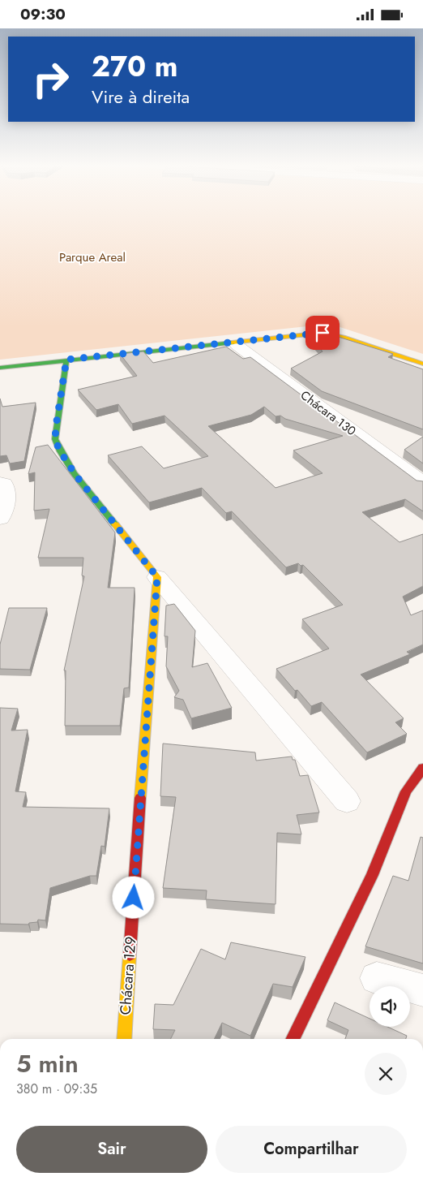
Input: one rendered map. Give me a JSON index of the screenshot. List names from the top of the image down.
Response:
{
  "streets": {
    "street": ["Chácara 130", "Chácara 129"]
  },
  "parks": ["Parque Areal"],
  "page": {
    "status": "09:30",
    "turn": ["270 m", "Vire à direita"],
    "heading": ["5 min", "380 m · 09:35"],
    "buttons": ["Sair", "Compartilhar"]
  }
}
